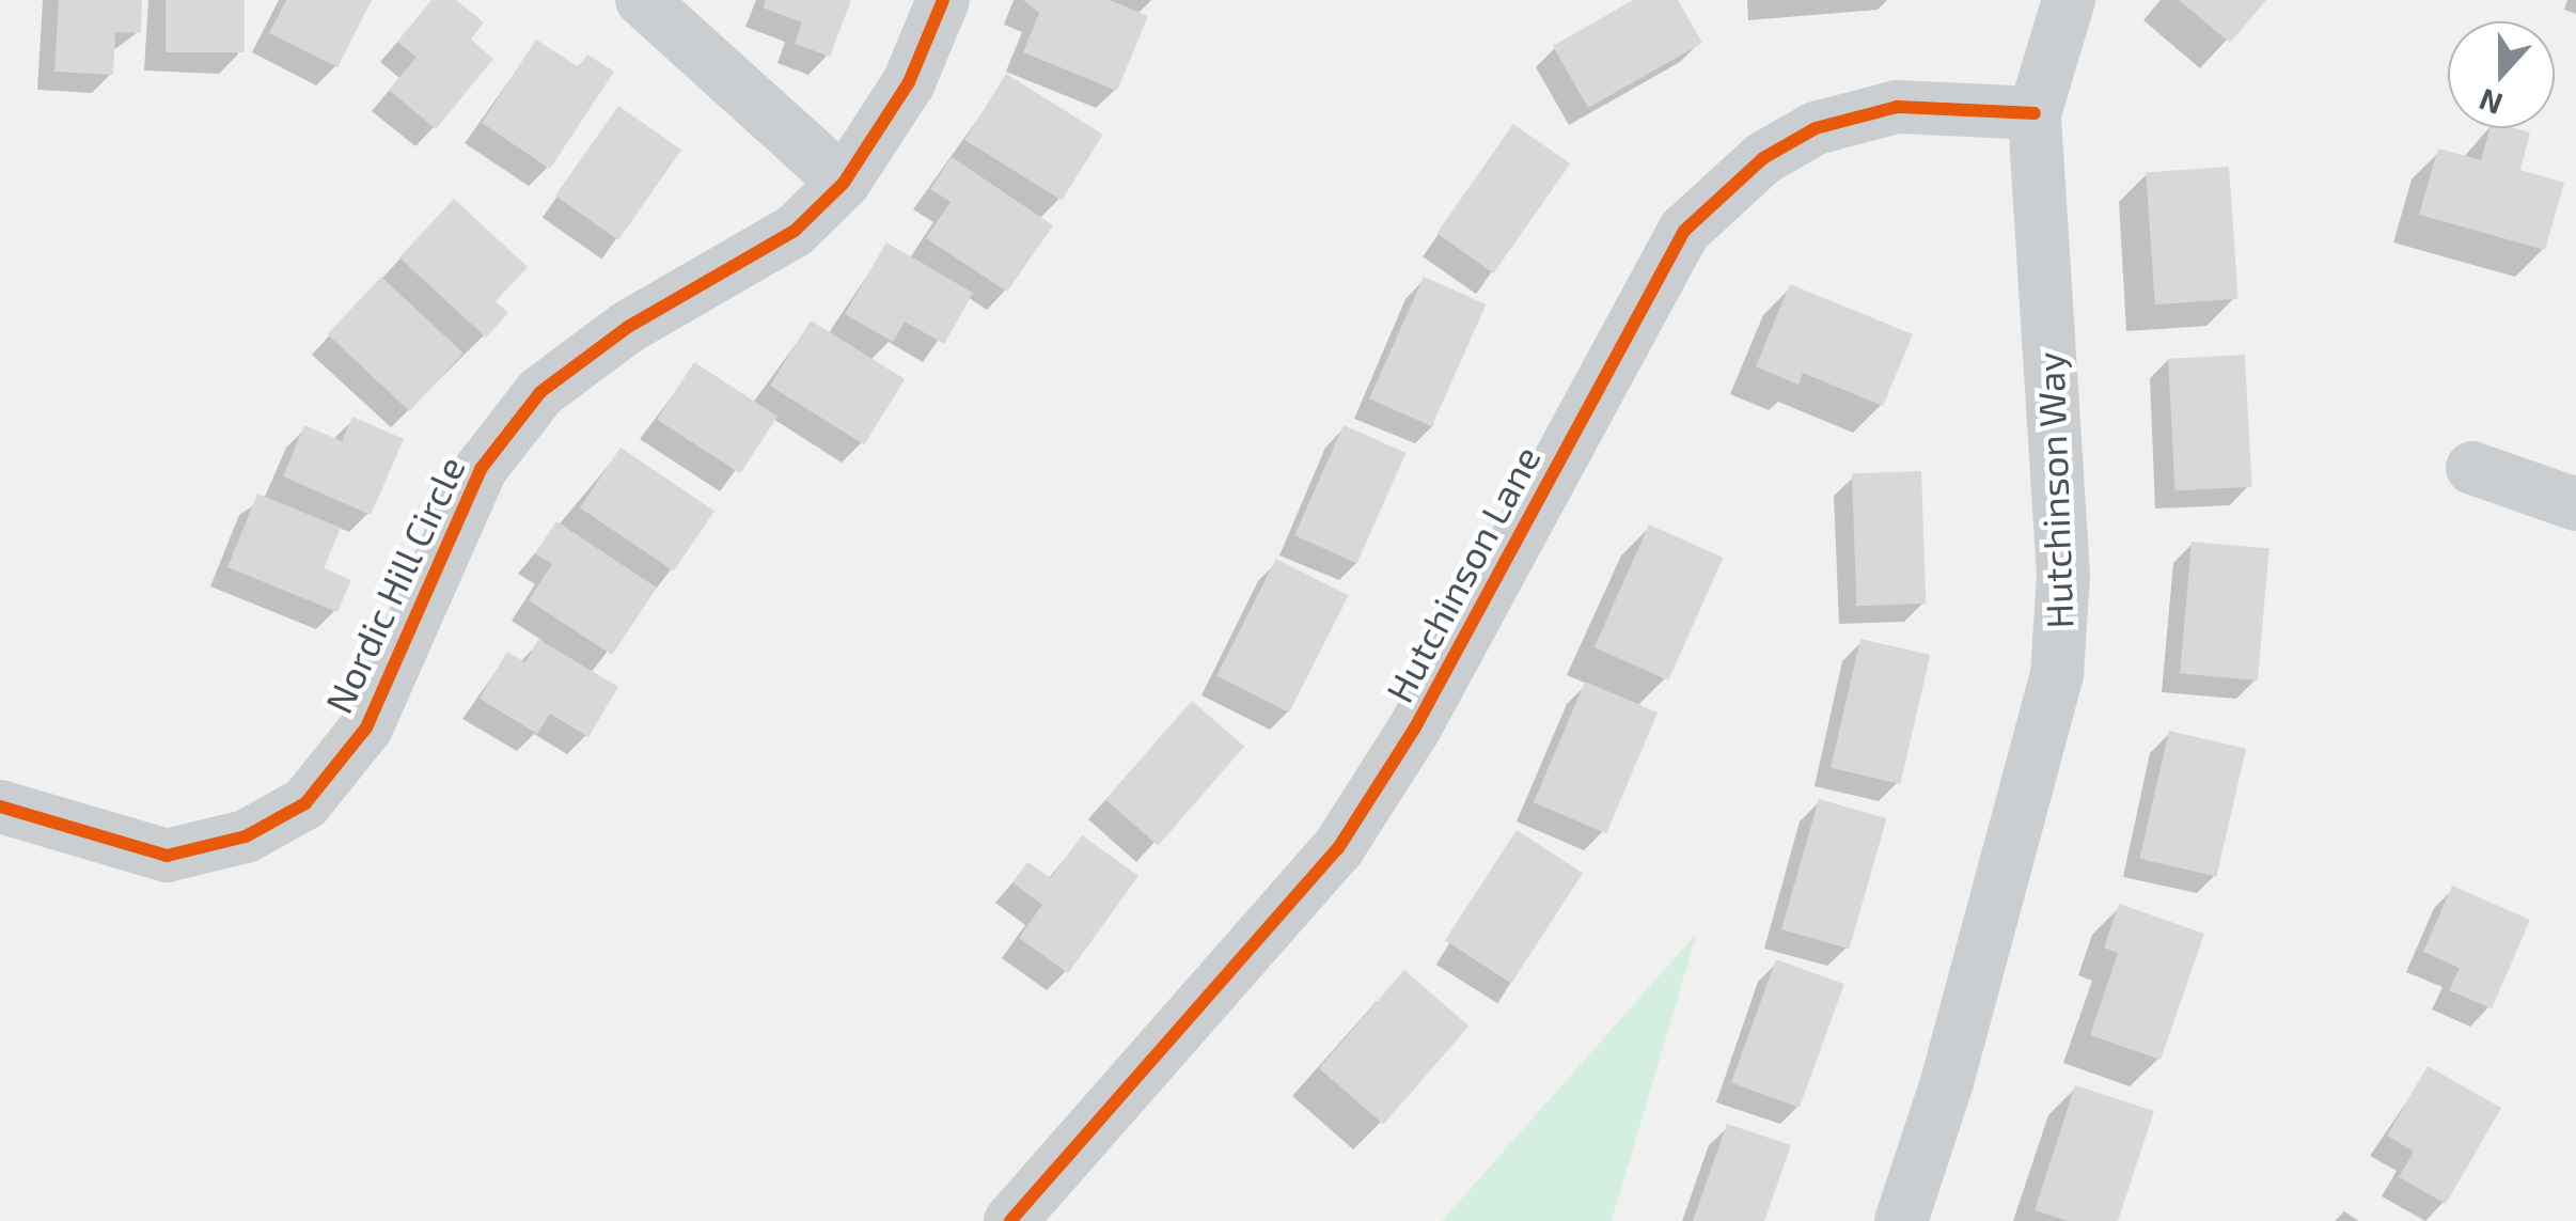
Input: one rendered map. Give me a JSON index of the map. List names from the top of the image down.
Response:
{
  "streets": {
    "street": ["Hutchinson Way", "Hutchinson Lane", "Nordic Hill Circle"]
  },
  "crossings": [
    ["Hutchinson Way", "Hutchinson Lane"]
  ],
  "north": "bottom"
}
